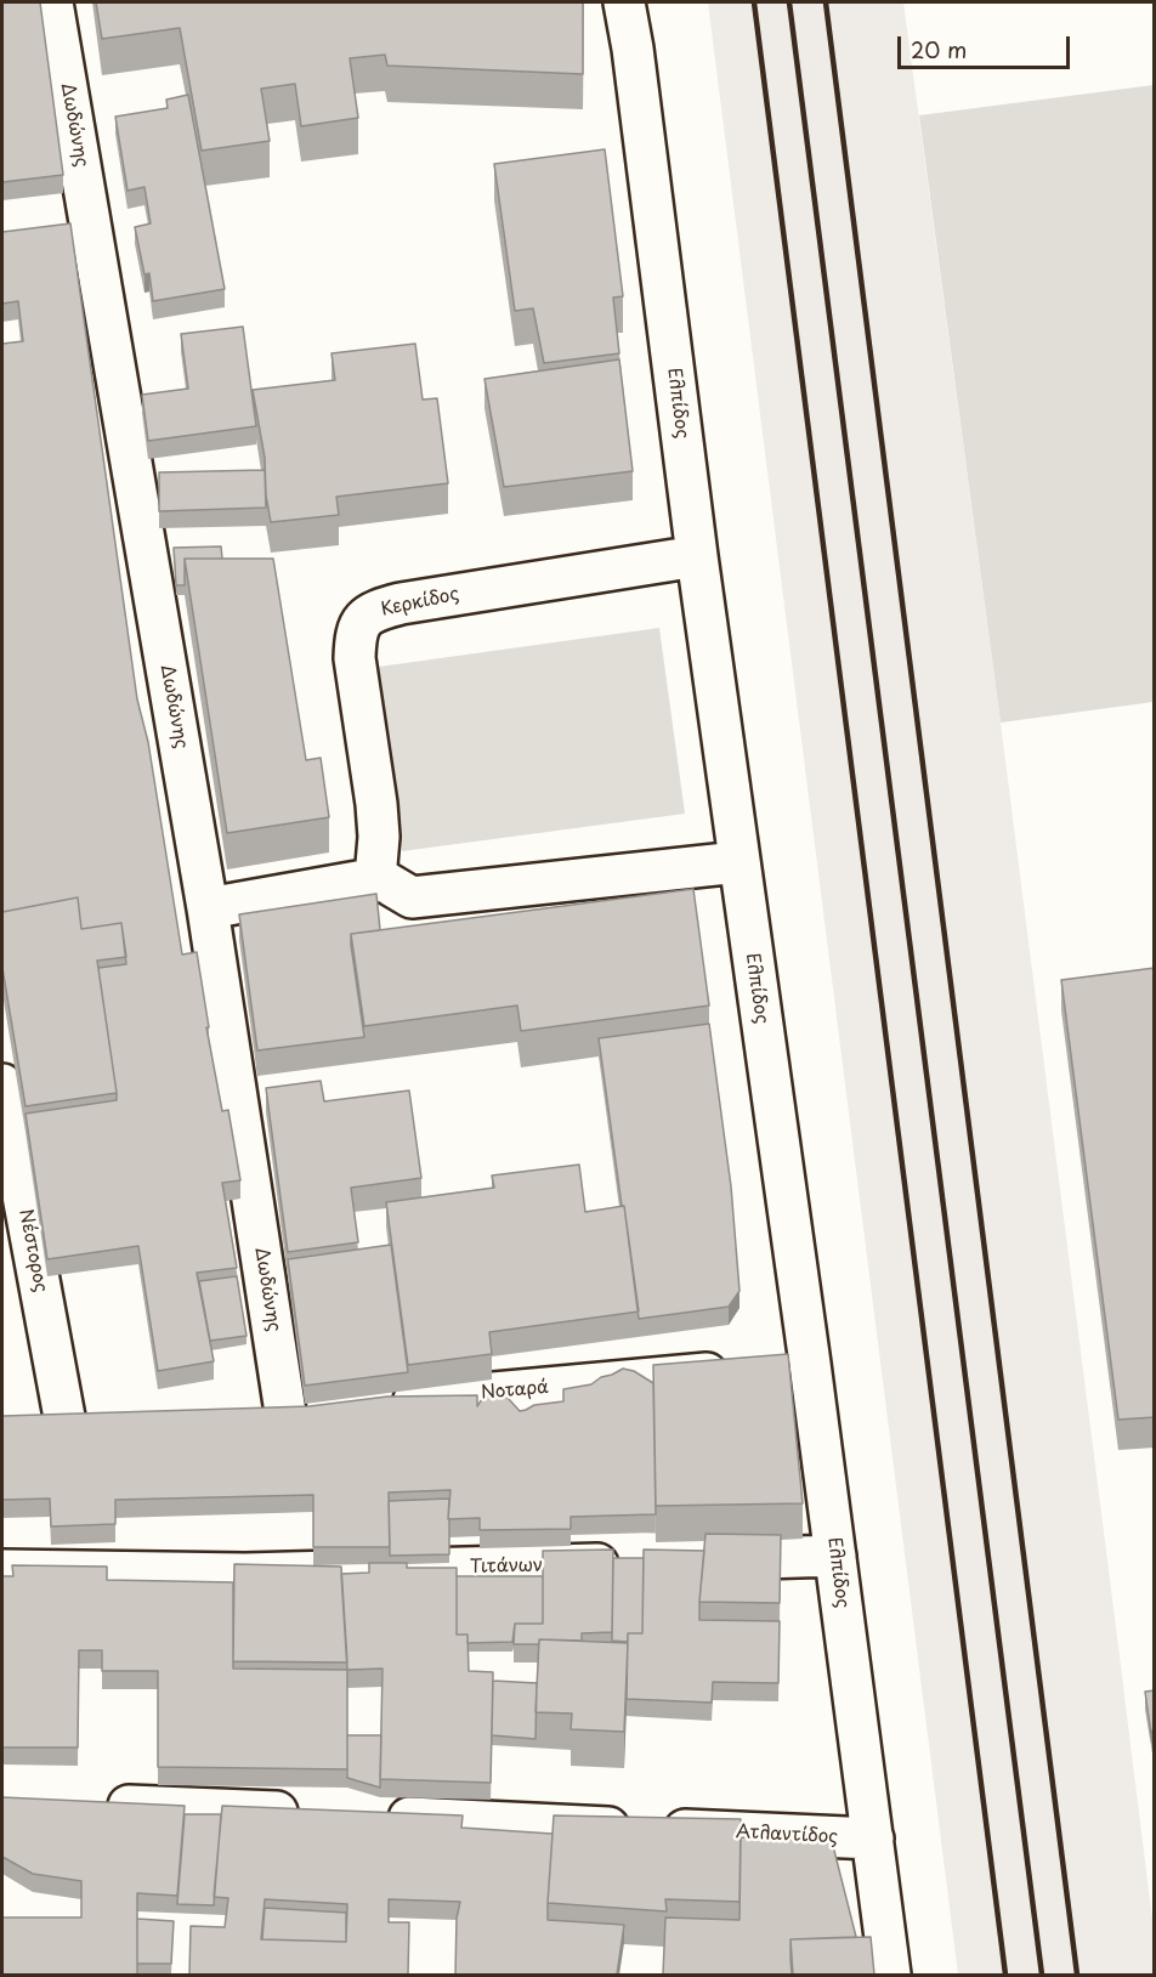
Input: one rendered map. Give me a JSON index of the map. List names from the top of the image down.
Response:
{
  "streets": {
    "street": [
      "Δωδώνης",
      "Ελπίδος",
      "Κερκίδος",
      "Νέστορος",
      "Νοταρά",
      "Τιτάνων",
      "Ατλαντίδος"
    ]
  },
  "crossings": [
    ["Ελπίδος", "Κερκίδος"],
    ["Ελπίδος", "Νοταρά"],
    ["Ελπίδος", "Ατλαντίδος"]
  ],
  "scale_bar": "20 m"
}
